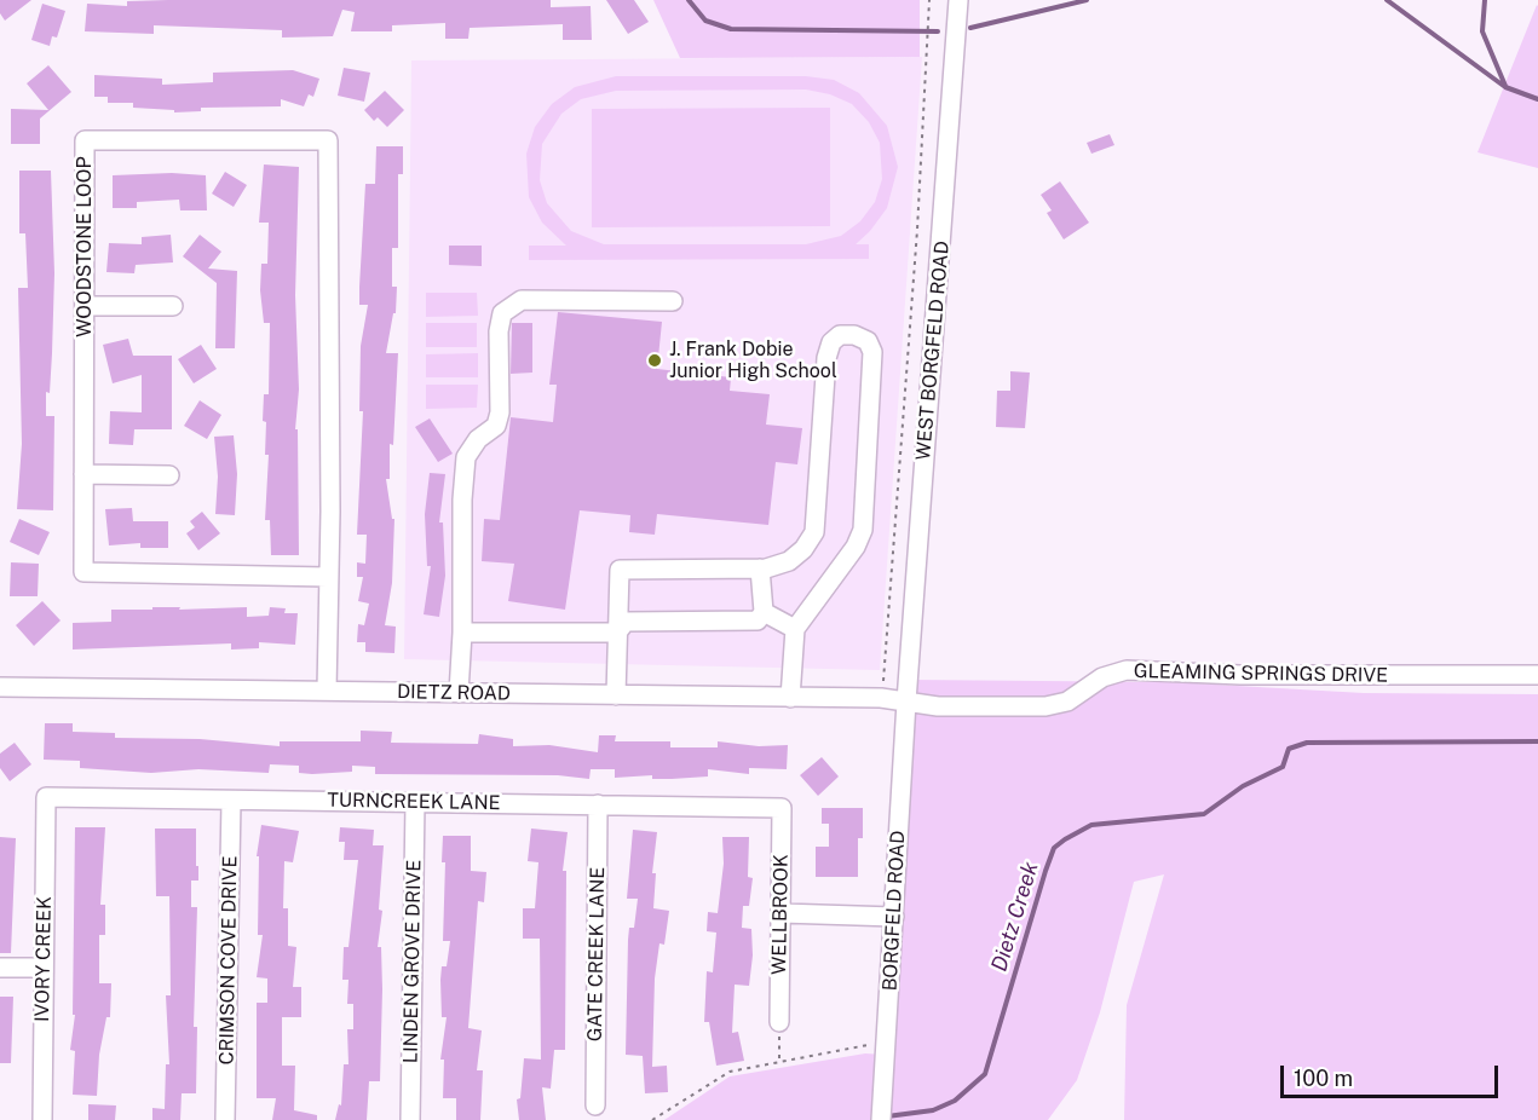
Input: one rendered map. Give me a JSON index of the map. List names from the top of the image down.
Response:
{
  "streets": {
    "street": [
      "WOODSTONE LOOP",
      "WEST BORGFELD ROAD",
      "GLEAMING SPRINGS DRIVE",
      "DIETZ ROAD",
      "TURNCREEK LANE",
      "BORGFELD ROAD",
      "WELLBROOK",
      "GATE CREEK LANE",
      "IVORY CREEK",
      "CRIMSON COVE DRIVE",
      "LINDEN GROVE DRIVE"
    ]
  },
  "crossings": [
    ["WOODSTONE LOOP", "DIETZ ROAD"],
    ["WEST BORGFELD ROAD", "GLEAMING SPRINGS DRIVE"],
    ["WEST BORGFELD ROAD", "DIETZ ROAD"],
    ["WEST BORGFELD ROAD", "BORGFELD ROAD"],
    ["GLEAMING SPRINGS DRIVE", "DIETZ ROAD"],
    ["GLEAMING SPRINGS DRIVE", "BORGFELD ROAD"],
    ["DIETZ ROAD", "BORGFELD ROAD"],
    ["TURNCREEK LANE", "WELLBROOK"],
    ["TURNCREEK LANE", "GATE CREEK LANE"],
    ["TURNCREEK LANE", "IVORY CREEK"],
    ["TURNCREEK LANE", "CRIMSON COVE DRIVE"],
    ["TURNCREEK LANE", "LINDEN GROVE DRIVE"]
  ],
  "water": ["Dietz Creek"],
  "places": ["J. Frank Dobie Junior High School"],
  "scale_bar": "100 m"
}
